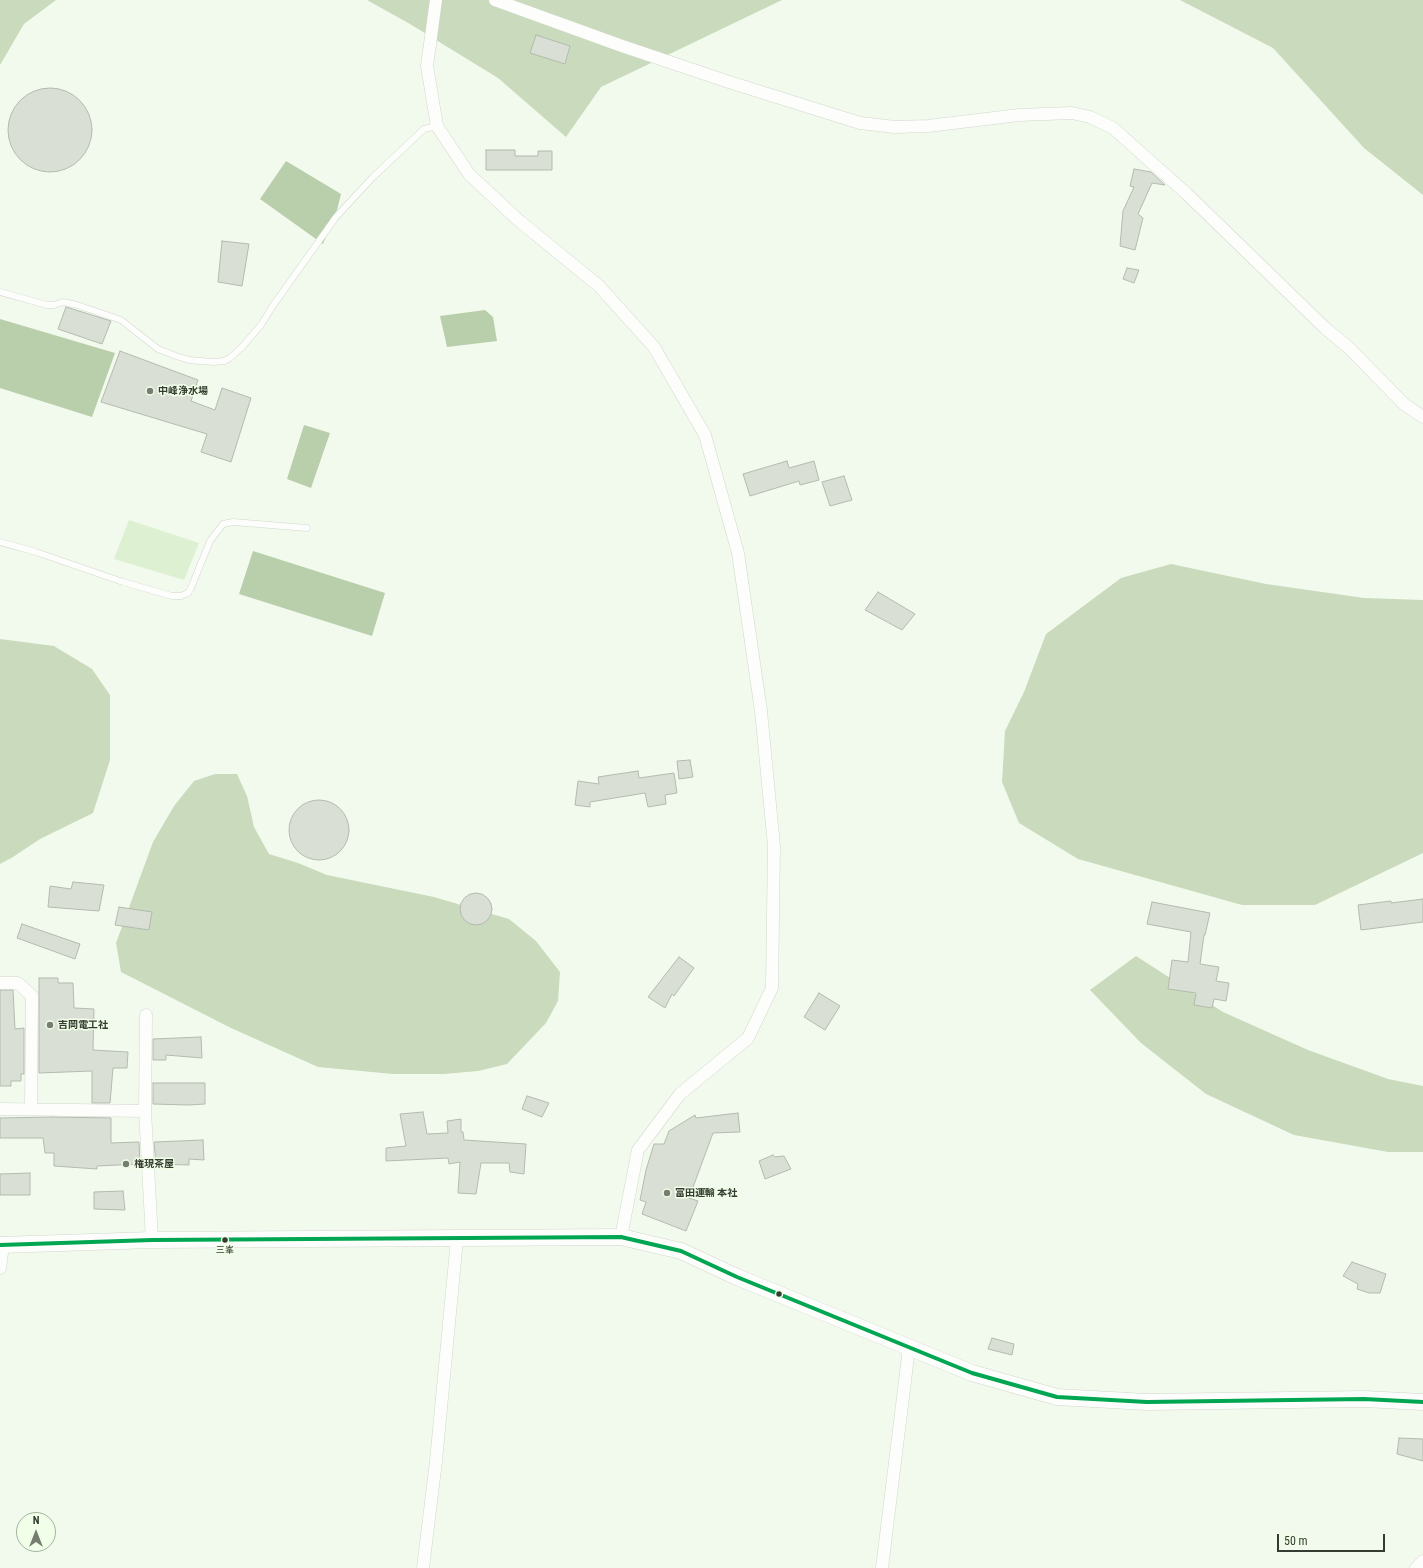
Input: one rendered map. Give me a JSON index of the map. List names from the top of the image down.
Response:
{
  "places": [
    "中峰浄水場",
    "吉岡電工社",
    "権現茶屋",
    "富田運輸 本社",
    "三峯"
  ],
  "scale_bar": "50 m",
  "north": "top"
}
